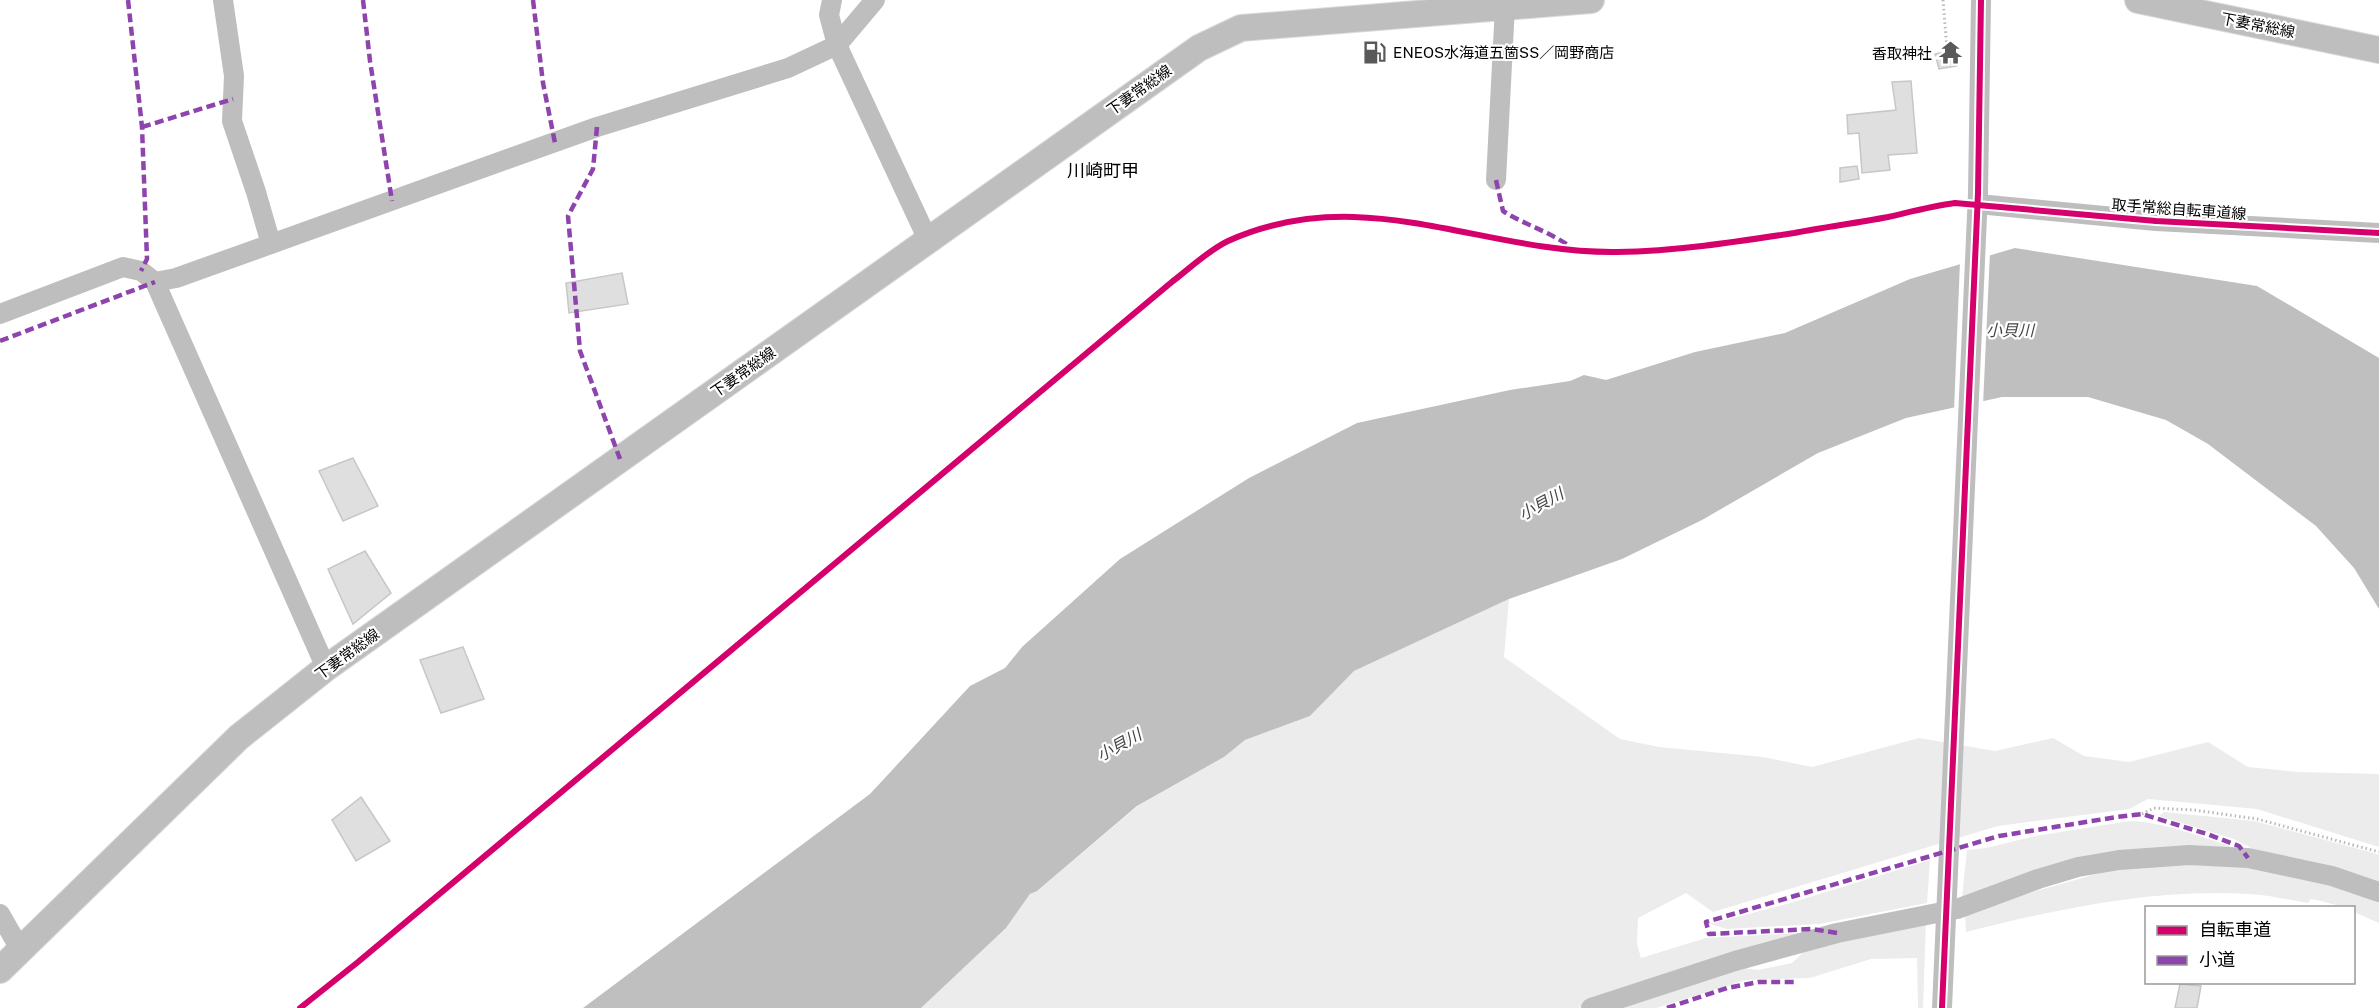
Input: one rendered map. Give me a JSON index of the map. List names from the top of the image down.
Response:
{
  "streets": {
    "main road": ["下妻常総線"],
    "street": ["取手常総自転車道線"]
  },
  "districts": ["川崎町甲"],
  "water": ["小貝川"],
  "places": {
    "fuel station": ["ENEOS水海道五箇SS／岡野商店"],
    "temple": ["香取神社"]
  },
  "legend": ["自転車道", "小道"]
}
